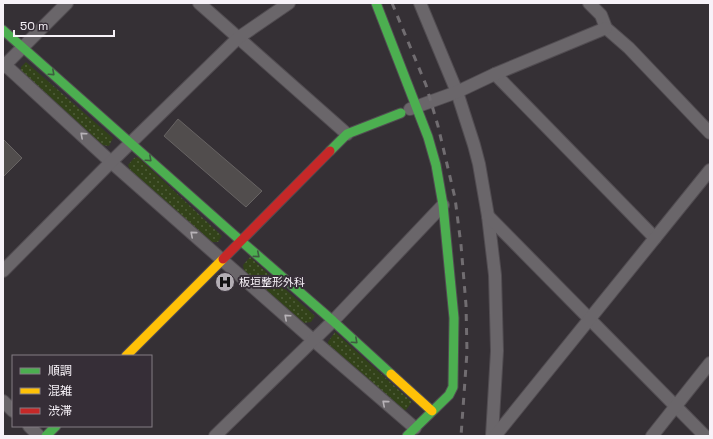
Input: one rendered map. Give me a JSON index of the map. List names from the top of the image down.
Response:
{
  "places": {
    "hospital": ["板垣整形外科"]
  },
  "legend": ["順調", "混雑", "渋滞"],
  "scale_bar": "50 m"
}
